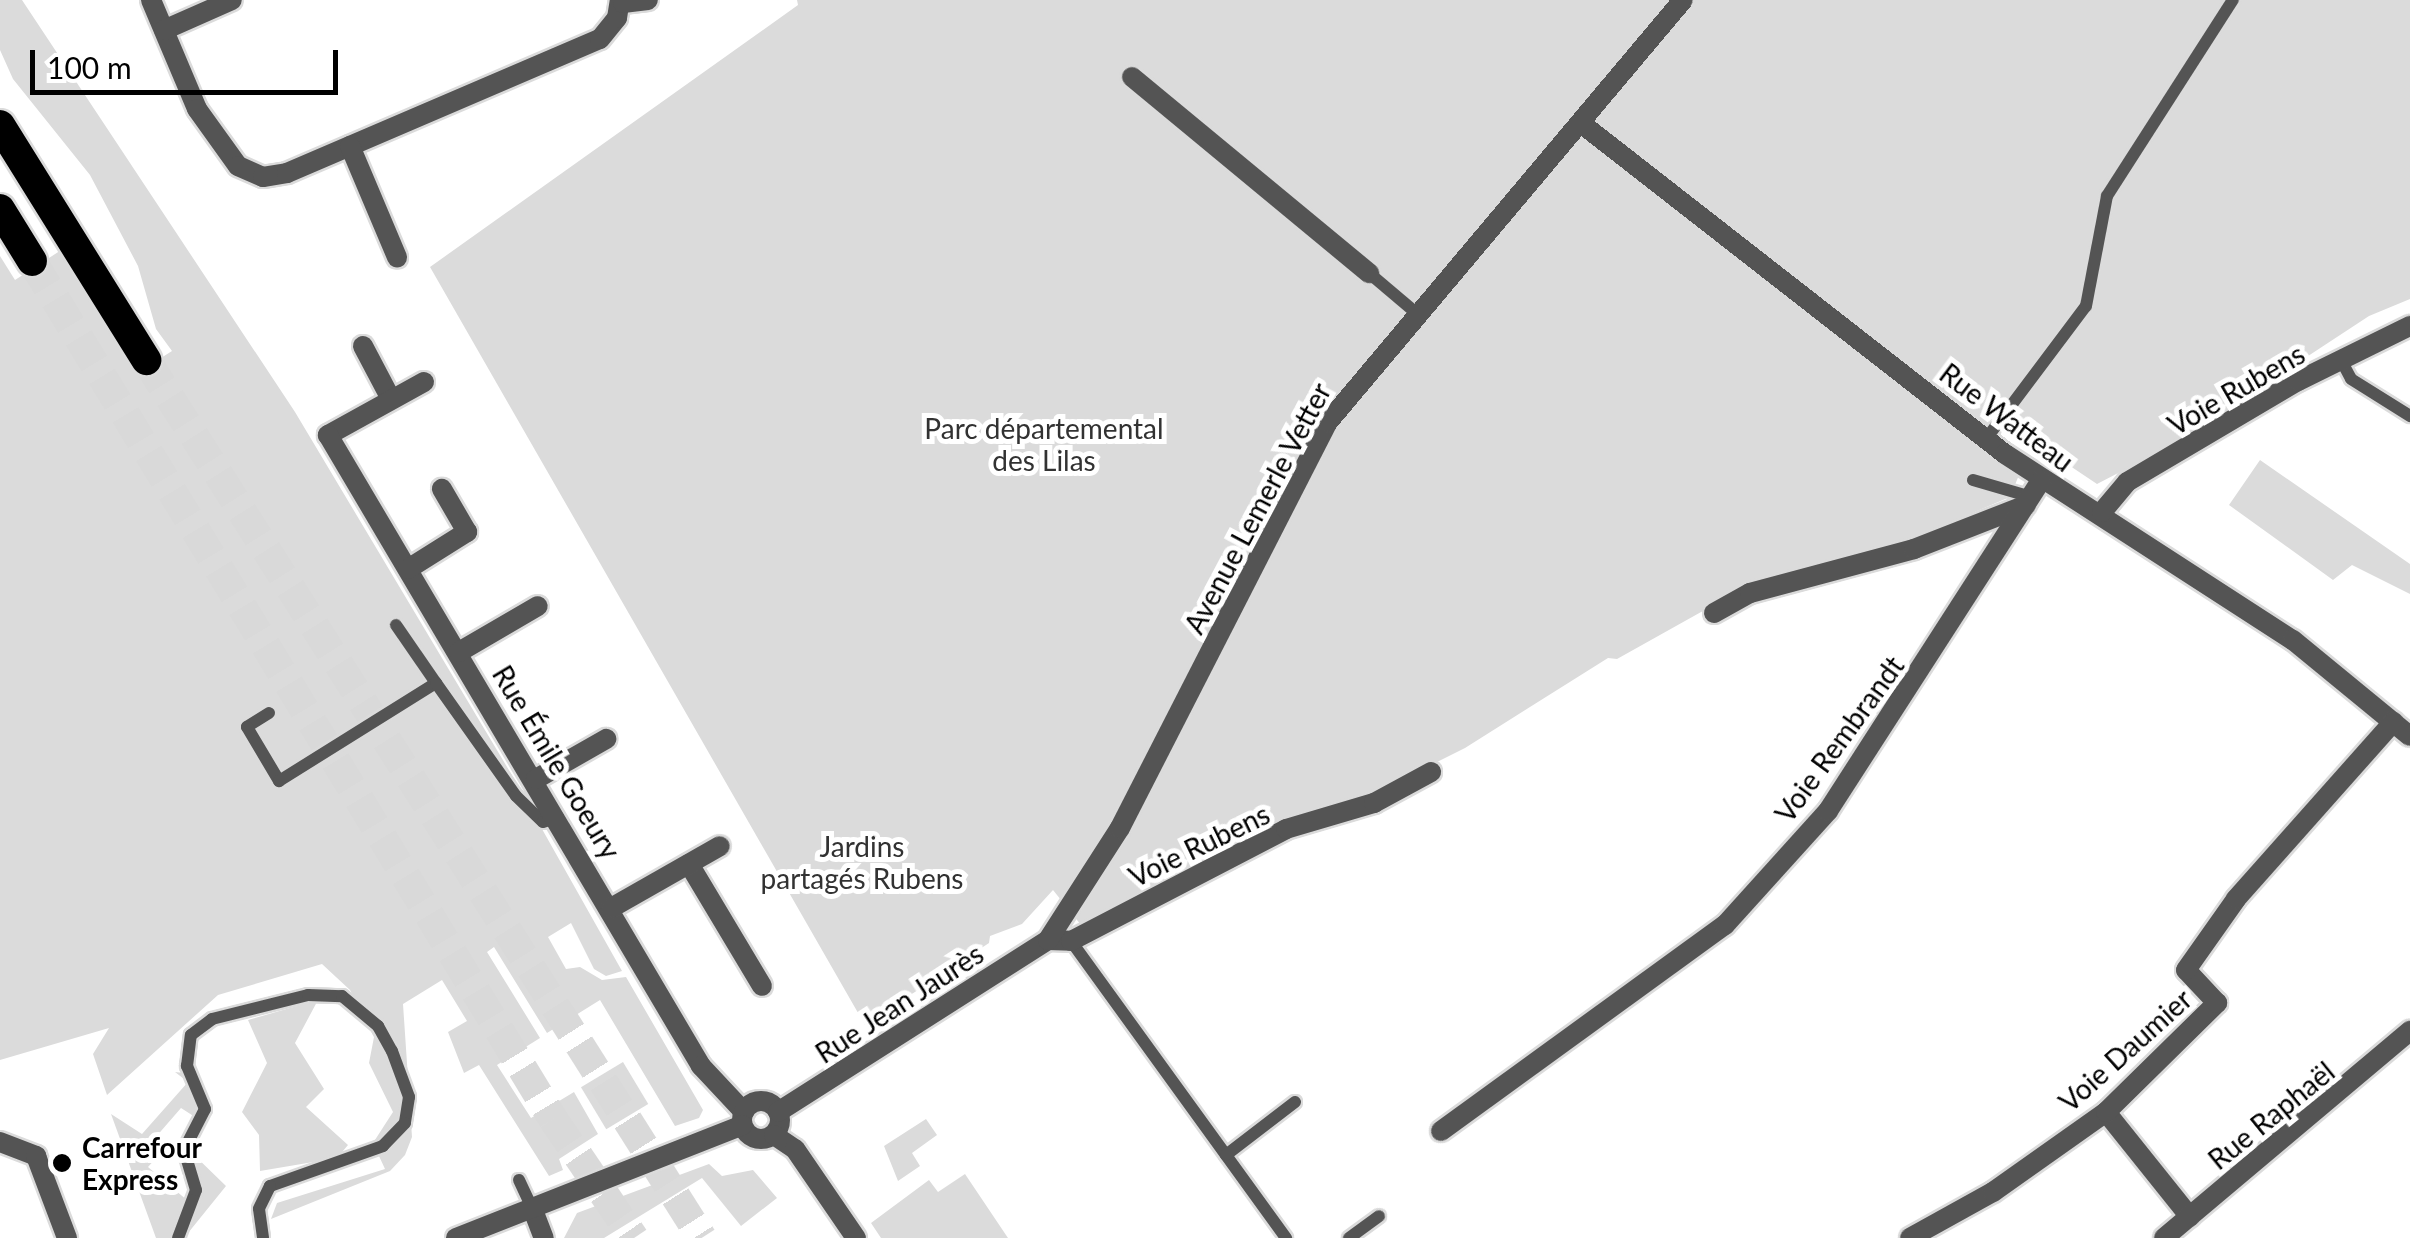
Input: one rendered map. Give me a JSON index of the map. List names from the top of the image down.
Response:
{
  "streets": {
    "street": [
      "Voie Rubens",
      "Rue Watteau",
      "Avenue Lemerle Vetter",
      "Voie Rembrandt",
      "Rue Émile Goeury",
      "Rue Jean Jaurès",
      "Voie Daumier",
      "Rue Raphaël"
    ]
  },
  "crossings": [
    ["Voie Rubens", "Rue Watteau"],
    ["Rue Watteau", "Avenue Lemerle Vetter"],
    ["Rue Watteau", "Voie Rembrandt"],
    ["Rue Watteau", "Voie Daumier"],
    ["Avenue Lemerle Vetter", "Rue Jean Jaurès"]
  ],
  "parks": ["Parc départemental des Lilas", "Jardins partagés Rubens"],
  "places": ["Carrefour Express"],
  "scale_bar": "100 m"
}
